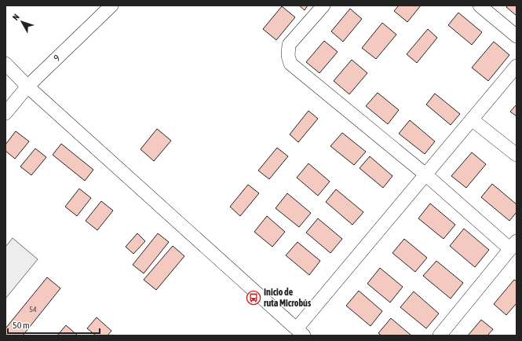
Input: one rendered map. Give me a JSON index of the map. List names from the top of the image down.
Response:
{
  "streets": {
    "street": ["9"]
  },
  "places": {
    "bus stop": ["Inicio de ruta Microbús"]
  },
  "house_numbers": ["54"],
  "scale_bar": "50 m",
  "north": "top left"
}
